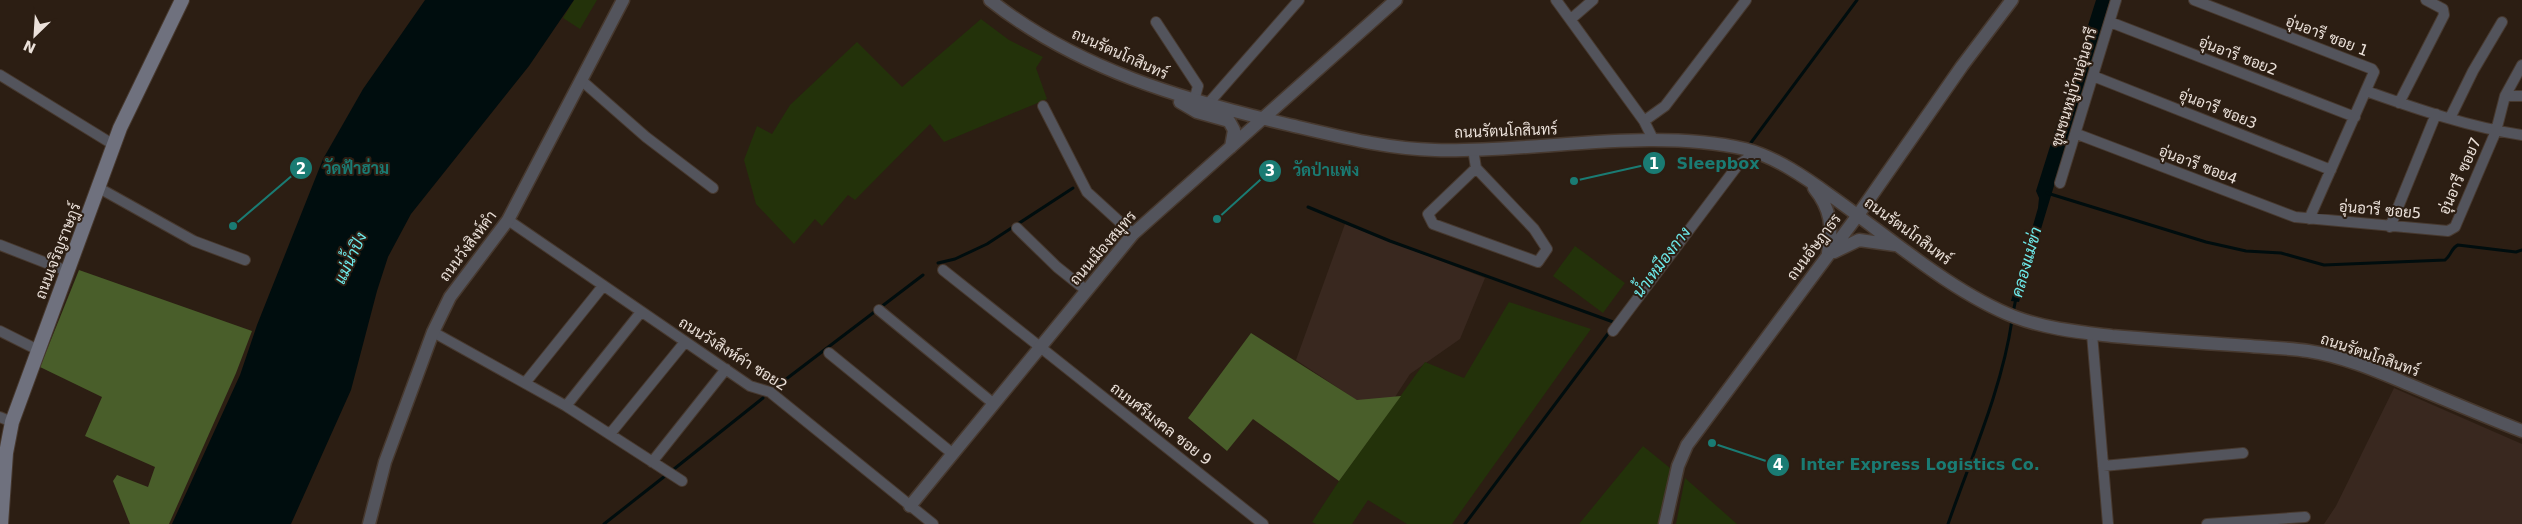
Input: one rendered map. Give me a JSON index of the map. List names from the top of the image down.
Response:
{
  "streets": {
    "main road": ["ถนนเจริญราษฎร์"],
    "street": [
      "อุ่นอารี ซอย 1",
      "ถนนรัตนโกสินทร์",
      "อุ่นอารี ซอย2",
      "ชุมชนหมู่บ้านอุ่นอารี",
      "อุ่นอารี ซอย3",
      "อุ่นอารี ซอย4",
      "อุ่นอารี ซอย7",
      "อุ่นอารี ซอย5",
      "ถนนวังสิงห์คำ",
      "ถนนอัษฎาธร",
      "ถนนเมืองสมุทร",
      "ถนนวังสิงห์คำ ซอย2",
      "ถนนศรีมงคล ซอย 9"
    ]
  },
  "crossings": [
    ["ถนนรัตนโกสินทร์", "ถนนอัษฎาธร"],
    ["ถนนรัตนโกสินทร์", "ถนนเมืองสมุทร"],
    ["อุ่นอารี ซอย2", "ชุมชนหมู่บ้านอุ่นอารี"],
    ["ชุมชนหมู่บ้านอุ่นอารี", "อุ่นอารี ซอย3"],
    ["ชุมชนหมู่บ้านอุ่นอารี", "อุ่นอารี ซอย4"],
    ["อุ่นอารี ซอย4", "อุ่นอารี ซอย5"],
    ["อุ่นอารี ซอย7", "อุ่นอารี ซอย5"],
    ["ถนนวังสิงห์คำ", "ถนนวังสิงห์คำ ซอย2"],
    ["ถนนเมืองสมุทร", "ถนนวังสิงห์คำ ซอย2"],
    ["ถนนเมืองสมุทร", "ถนนศรีมงคล ซอย 9"]
  ],
  "water": ["แม่น้ำปิง", "น้ำเหมืองกาง", "คลองแม่ข่า"],
  "places": [
    "Sleepbox",
    "วัดป่าแพ่ง",
    "วัดฟ้าฮ่าม",
    "Inter Express Logistics Co."
  ],
  "north": "bottom left"
}
